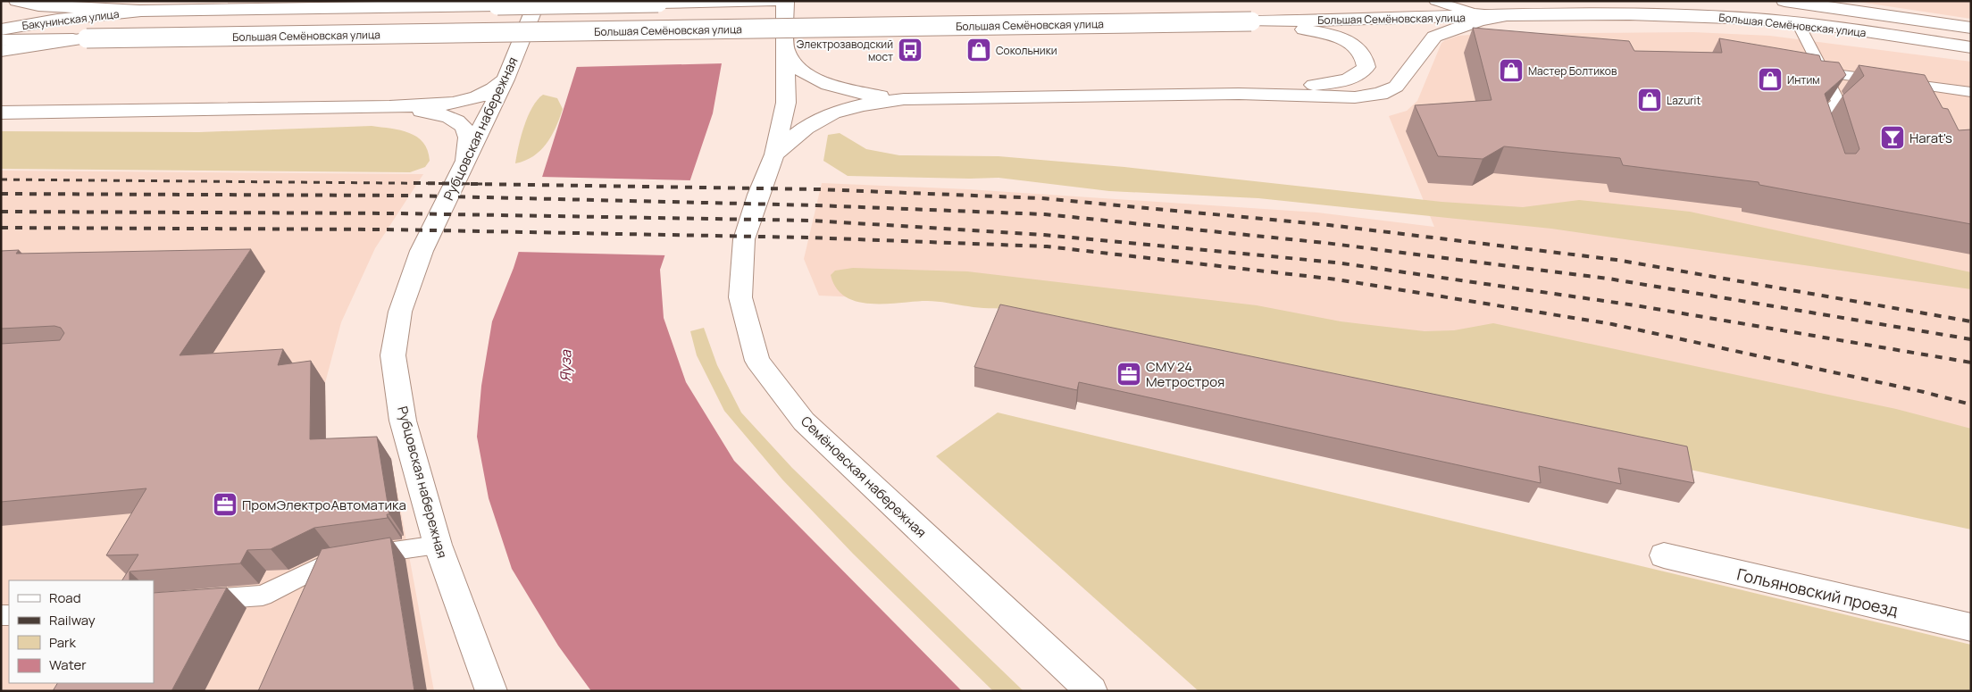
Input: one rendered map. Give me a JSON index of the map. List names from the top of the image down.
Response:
{
  "streets": {
    "main road": [
      "Большая Семёновская улица",
      "Бакунинская улица",
      "Рубцовская набережная",
      "Семёновская набережная",
      "Гольяновский проезд"
    ]
  },
  "crossings": [
    ["Большая Семёновская улица", "Бакунинская улица"]
  ],
  "water": ["Яуза"],
  "places": {
    "bus stop": ["Электрозаводский мост"],
    "shop": [
      "Сокольники",
      "Мастер Болтиков",
      "Интим",
      "Lazurit"
    ],
    "bar": ["Harat's"],
    "office": ["СМУ 24 Метростроя", "ПромЭлектроАвтоматика"]
  },
  "legend": [
    "Road",
    "Railway",
    "Park",
    "Water"
  ]
}
